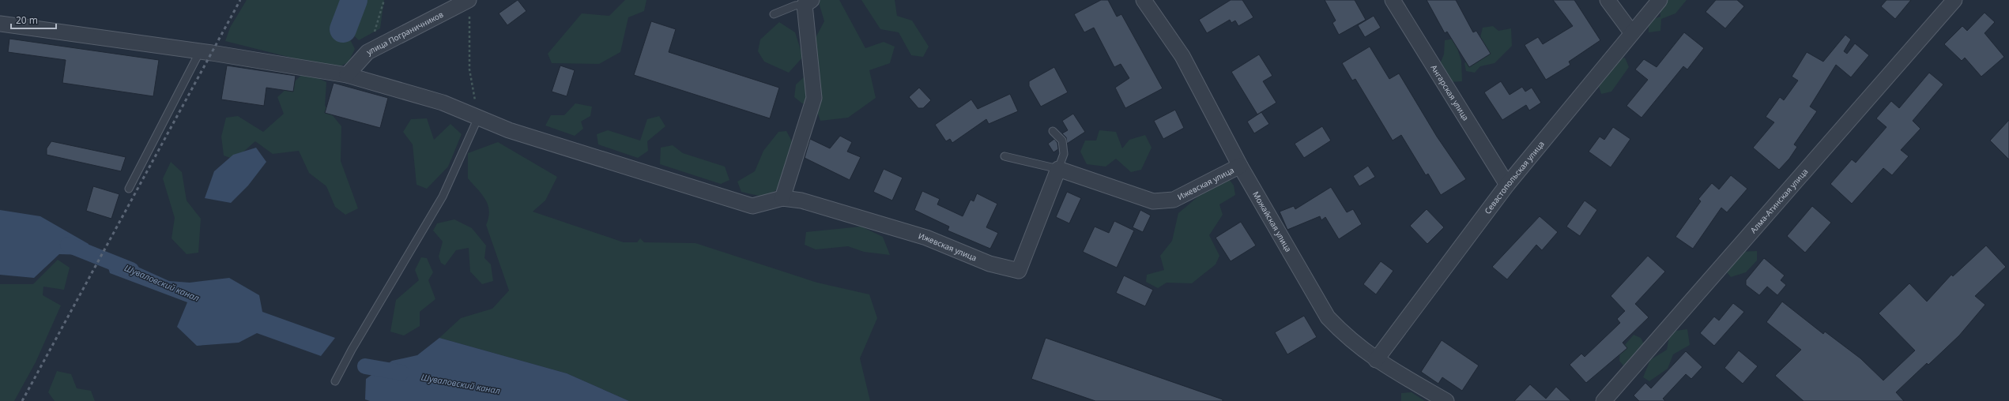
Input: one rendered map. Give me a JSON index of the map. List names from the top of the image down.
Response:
{
  "streets": {
    "street": [
      "улица Пограничников",
      "Ангарская улица",
      "Севастопольская улица",
      "Ижевская улица",
      "Алма-Атинская улица",
      "Можайская улица"
    ]
  },
  "crossings": [
    ["Ангарская улица", "Севастопольская улица"],
    ["Севастопольская улица", "Можайская улица"],
    ["Ижевская улица", "Можайская улица"]
  ],
  "water": ["Шуваловский канал"],
  "scale_bar": "20 m"
}
